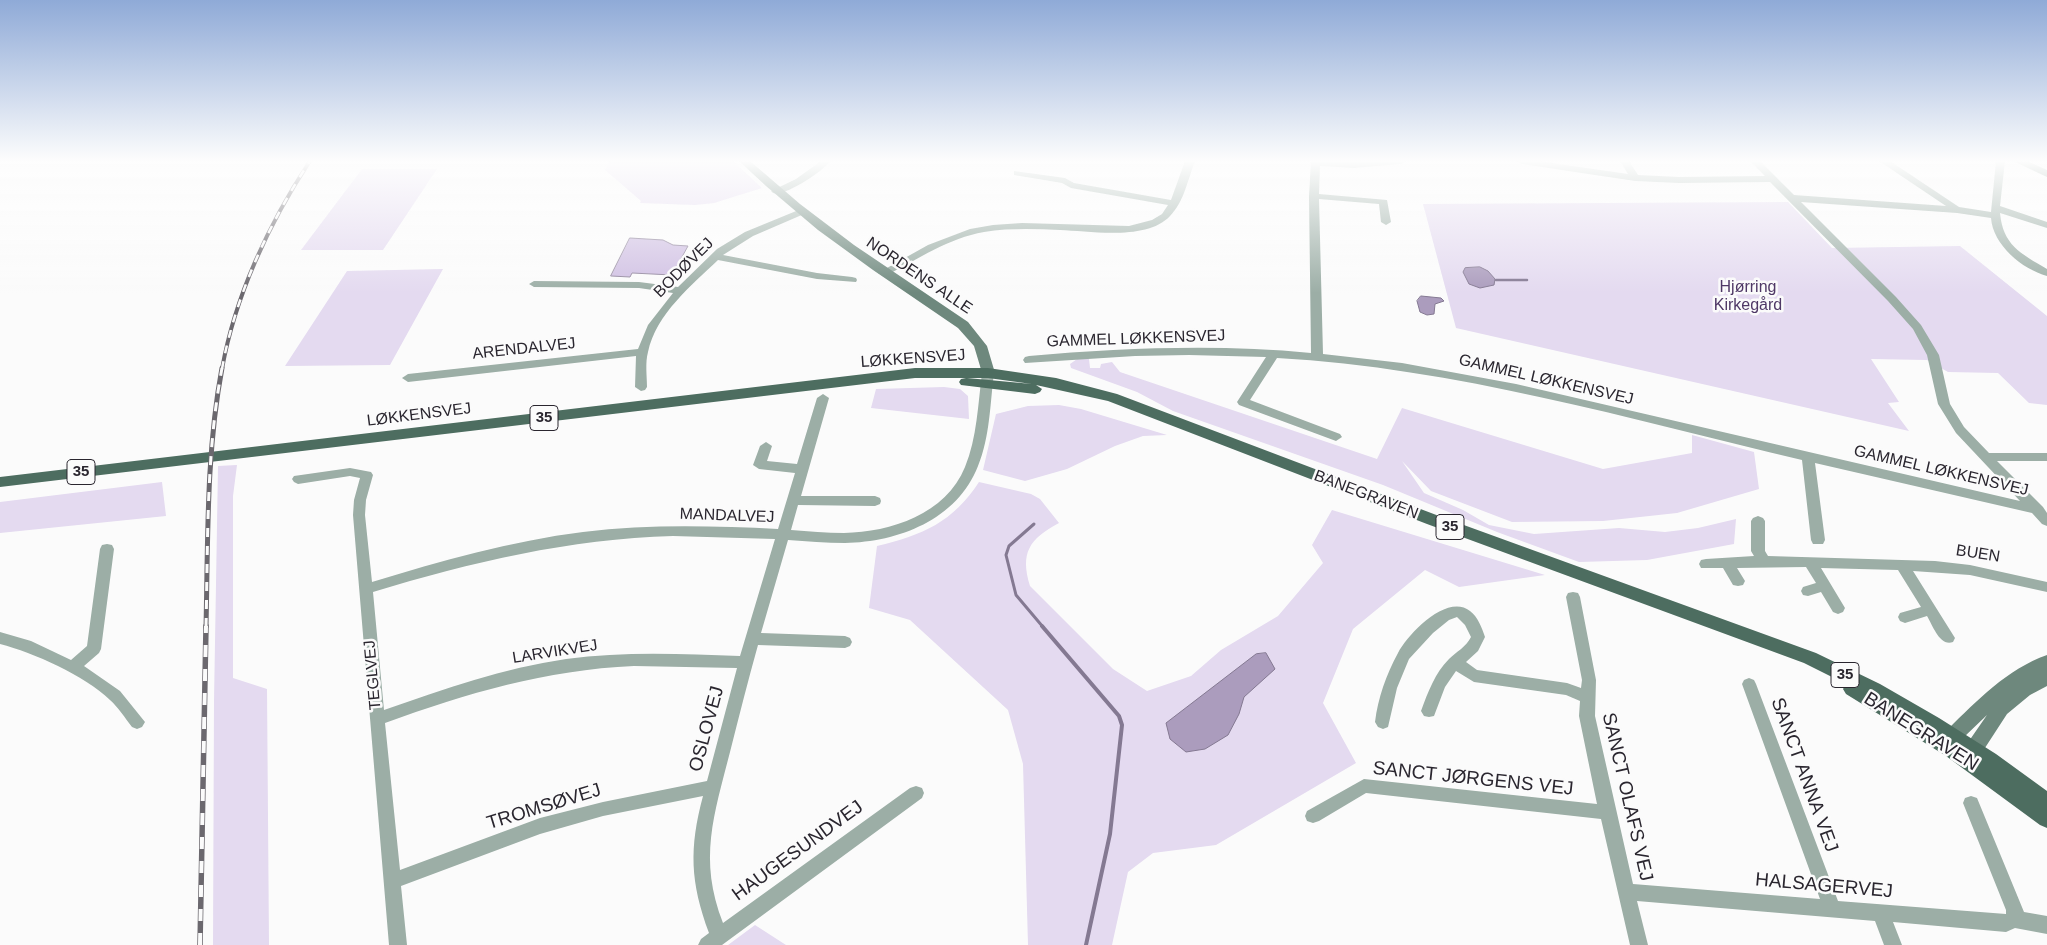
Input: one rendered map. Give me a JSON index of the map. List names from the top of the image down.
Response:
{
  "streets": {
    "main road": ["LØKKENSVEJ", "35", "BANEGRAVEN"],
    "street": [
      "BODØVEJ",
      "NORDENS ALLE",
      "GAMMEL LØKKENSVEJ",
      "ARENDALVEJ",
      "MANDALVEJ",
      "BUEN",
      "LARVIKVEJ",
      "TEGLVEJ",
      "OSLOVEJ",
      "SANCT ANNA VEJ",
      "SANCT JØRGENS VEJ",
      "SANCT OLAFS VEJ",
      "TROMSØVEJ",
      "HAUGESUNDVEJ",
      "HALSAGERVEJ"
    ]
  },
  "crossings": [
    ["BODØVEJ", "NORDENS ALLE"],
    ["BODØVEJ", "ARENDALVEJ"],
    ["NORDENS ALLE", "LØKKENSVEJ"],
    ["NORDENS ALLE", "BANEGRAVEN"],
    ["NORDENS ALLE", "MANDALVEJ"],
    ["LØKKENSVEJ", "BANEGRAVEN"],
    ["LØKKENSVEJ", "MANDALVEJ"],
    ["BANEGRAVEN", "MANDALVEJ"],
    ["MANDALVEJ", "TEGLVEJ"],
    ["MANDALVEJ", "OSLOVEJ"],
    ["LARVIKVEJ", "TEGLVEJ"],
    ["LARVIKVEJ", "OSLOVEJ"],
    ["TEGLVEJ", "TROMSØVEJ"],
    ["OSLOVEJ", "TROMSØVEJ"],
    ["OSLOVEJ", "HAUGESUNDVEJ"],
    ["SANCT ANNA VEJ", "HALSAGERVEJ"],
    ["SANCT JØRGENS VEJ", "SANCT OLAFS VEJ"],
    ["SANCT OLAFS VEJ", "HALSAGERVEJ"]
  ],
  "parks": ["Hjørring Kirkegård"]
}
